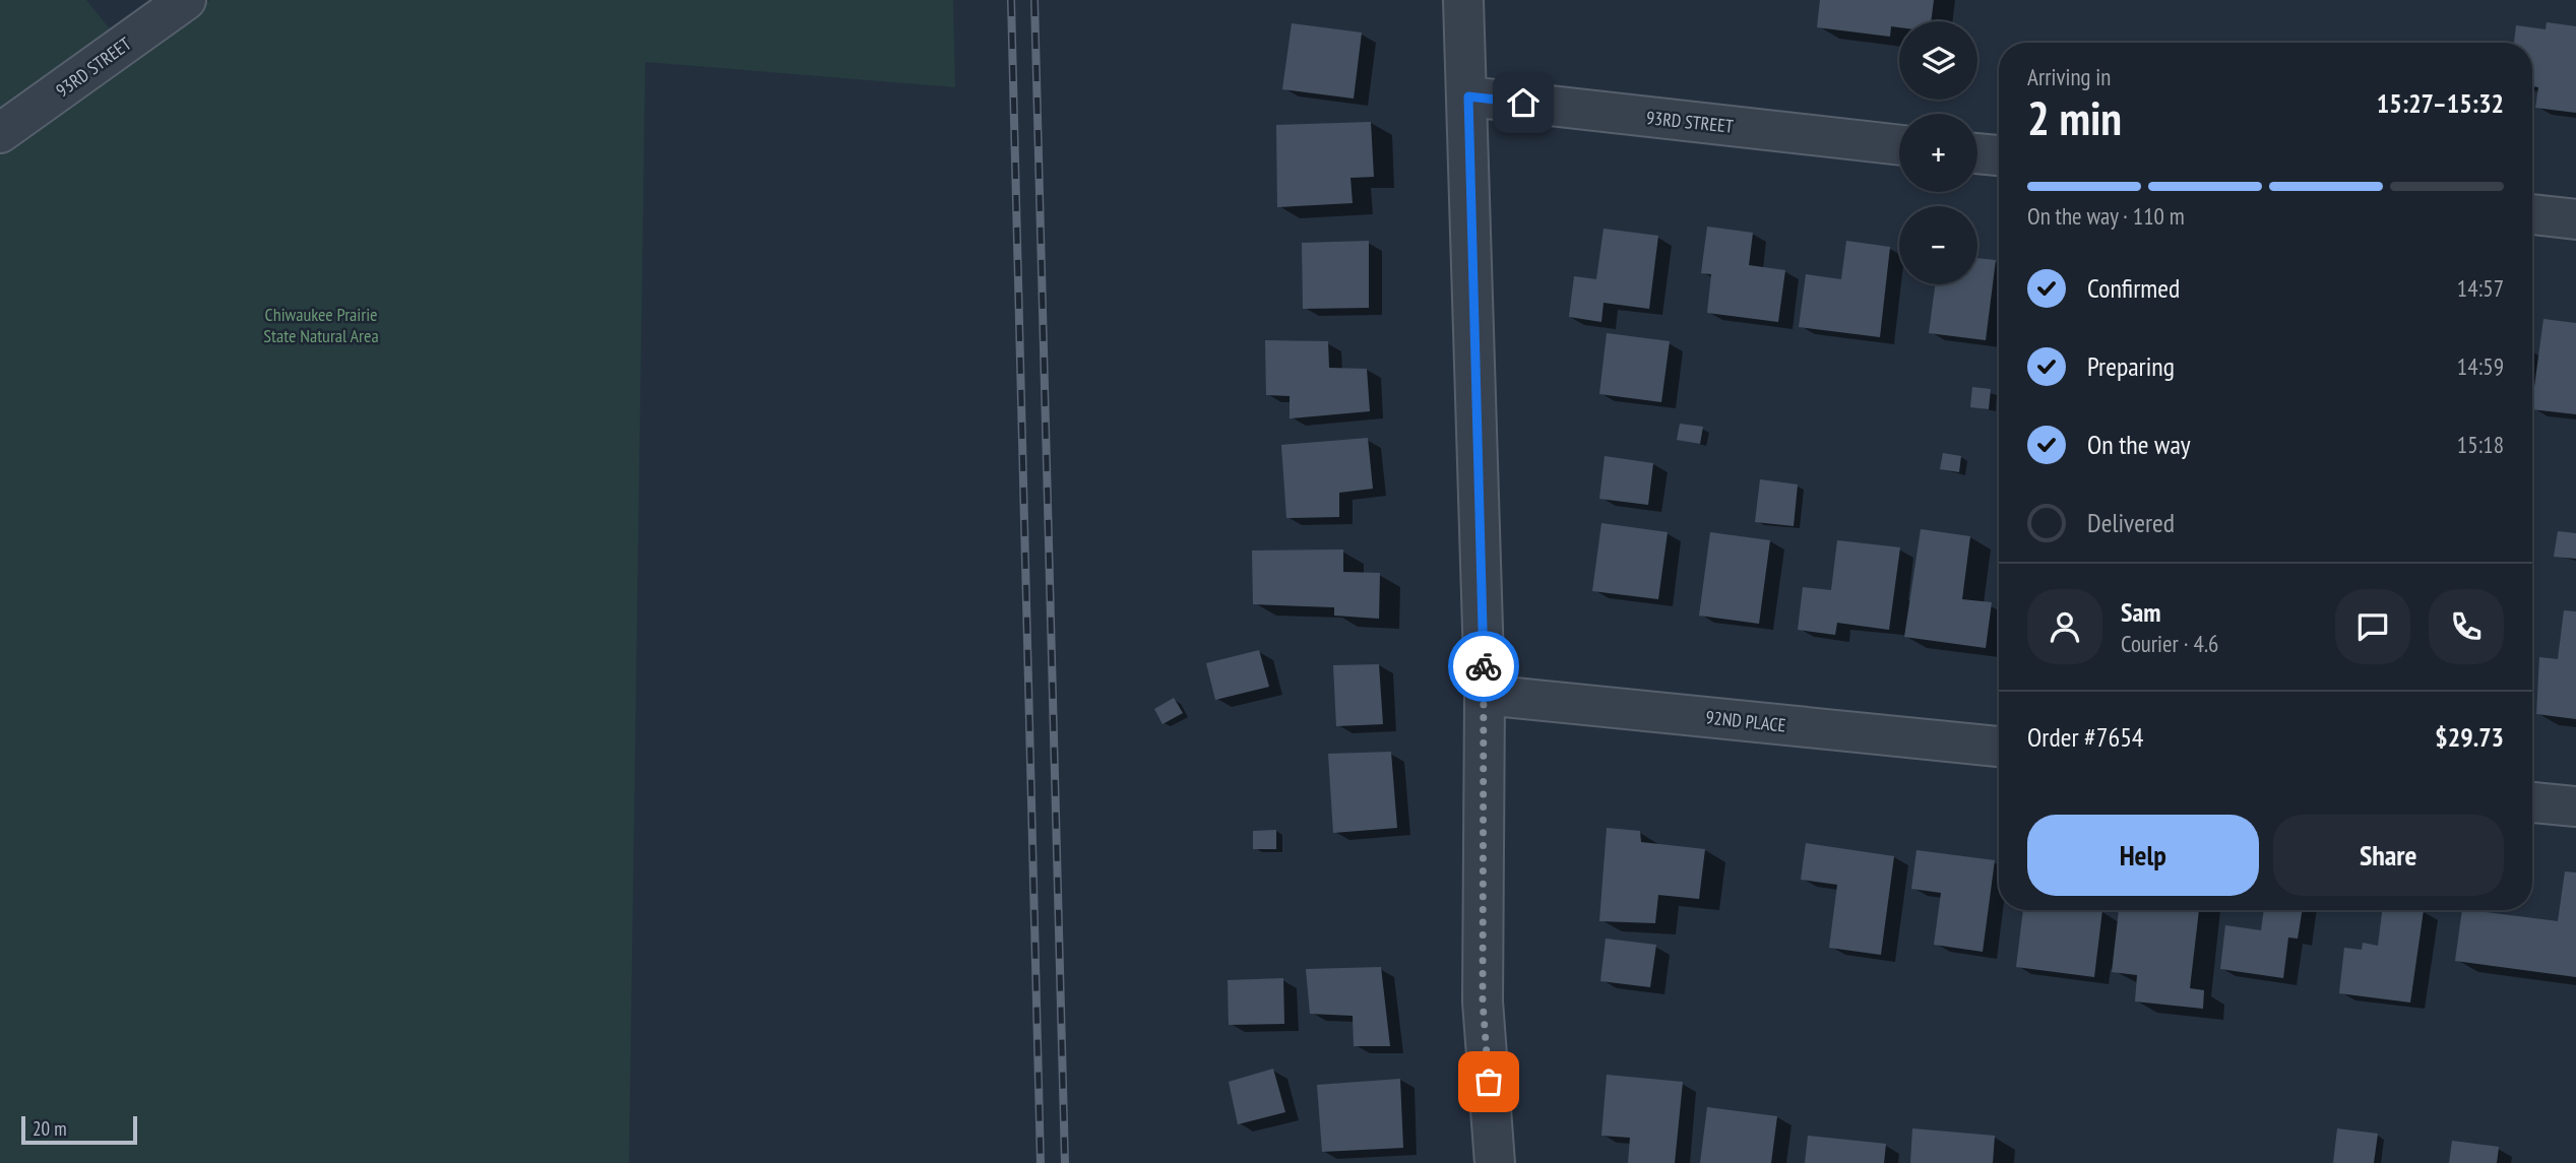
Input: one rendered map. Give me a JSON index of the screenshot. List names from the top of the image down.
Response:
{
  "streets": {
    "street": ["93RD STREET", "92ND PLACE"]
  },
  "parks": ["Chiwaukee Prairie State Natural Area"],
  "scale_bar": "20 m",
  "page": {
    "map_buttons": ["+", "−"],
    "heading": ["2 min", "Arriving in", "15:27–15:32"],
    "panel": [
      "Sam",
      "Courier · 4.6",
      "Order #7654",
      "$29.73"
    ],
    "bar": "On the way · 110 m",
    "list": [
      ["Confirmed", "14:57"],
      ["Preparing", "14:59"],
      ["On the way", "15:18"],
      "Delivered"
    ],
    "buttons": ["Help", "Share"],
    "scale": "20 m"
  }
}
